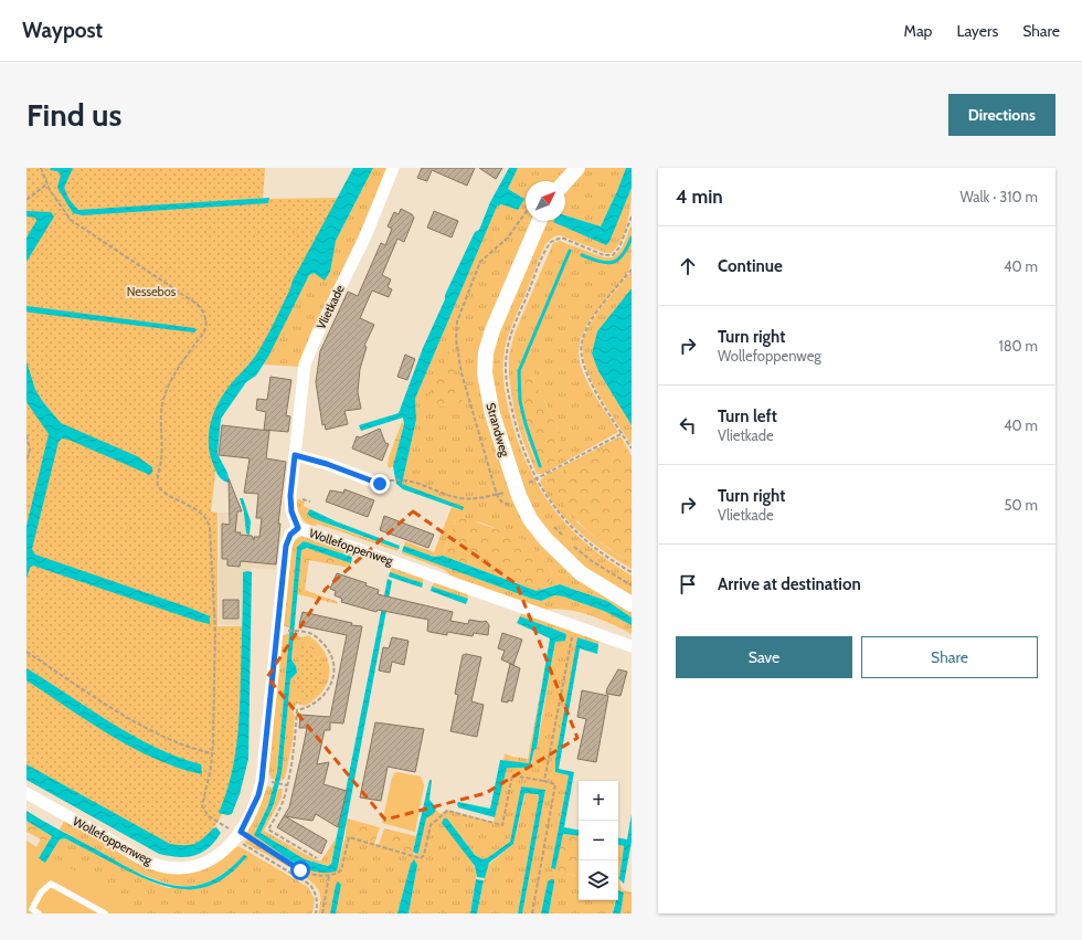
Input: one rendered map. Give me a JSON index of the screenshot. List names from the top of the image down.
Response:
{
  "streets": {
    "street": ["Vlietkade", "Strandweg", "Wollefoppenweg"]
  },
  "crossings": [
    ["Vlietkade", "Wollefoppenweg"]
  ],
  "parks": ["Nessebos"],
  "north": "top right",
  "page": {
    "header": "Waypost",
    "nav": ["Map", "Layers", "Share"],
    "buttons": [
      "Directions",
      ["Save", "Share"]
    ],
    "title": "Find us",
    "heading": ["4 min", "Walk · 310 m"],
    "list": [
      ["Continue", "40 m"],
      ["Turn right", "Wollefoppenweg", "180 m"],
      ["Turn left", "Vlietkade", "40 m"],
      ["Turn right", "Vlietkade", "50 m"],
      "Arrive at destination"
    ],
    "map_buttons": ["+", "−"]
  }
}
